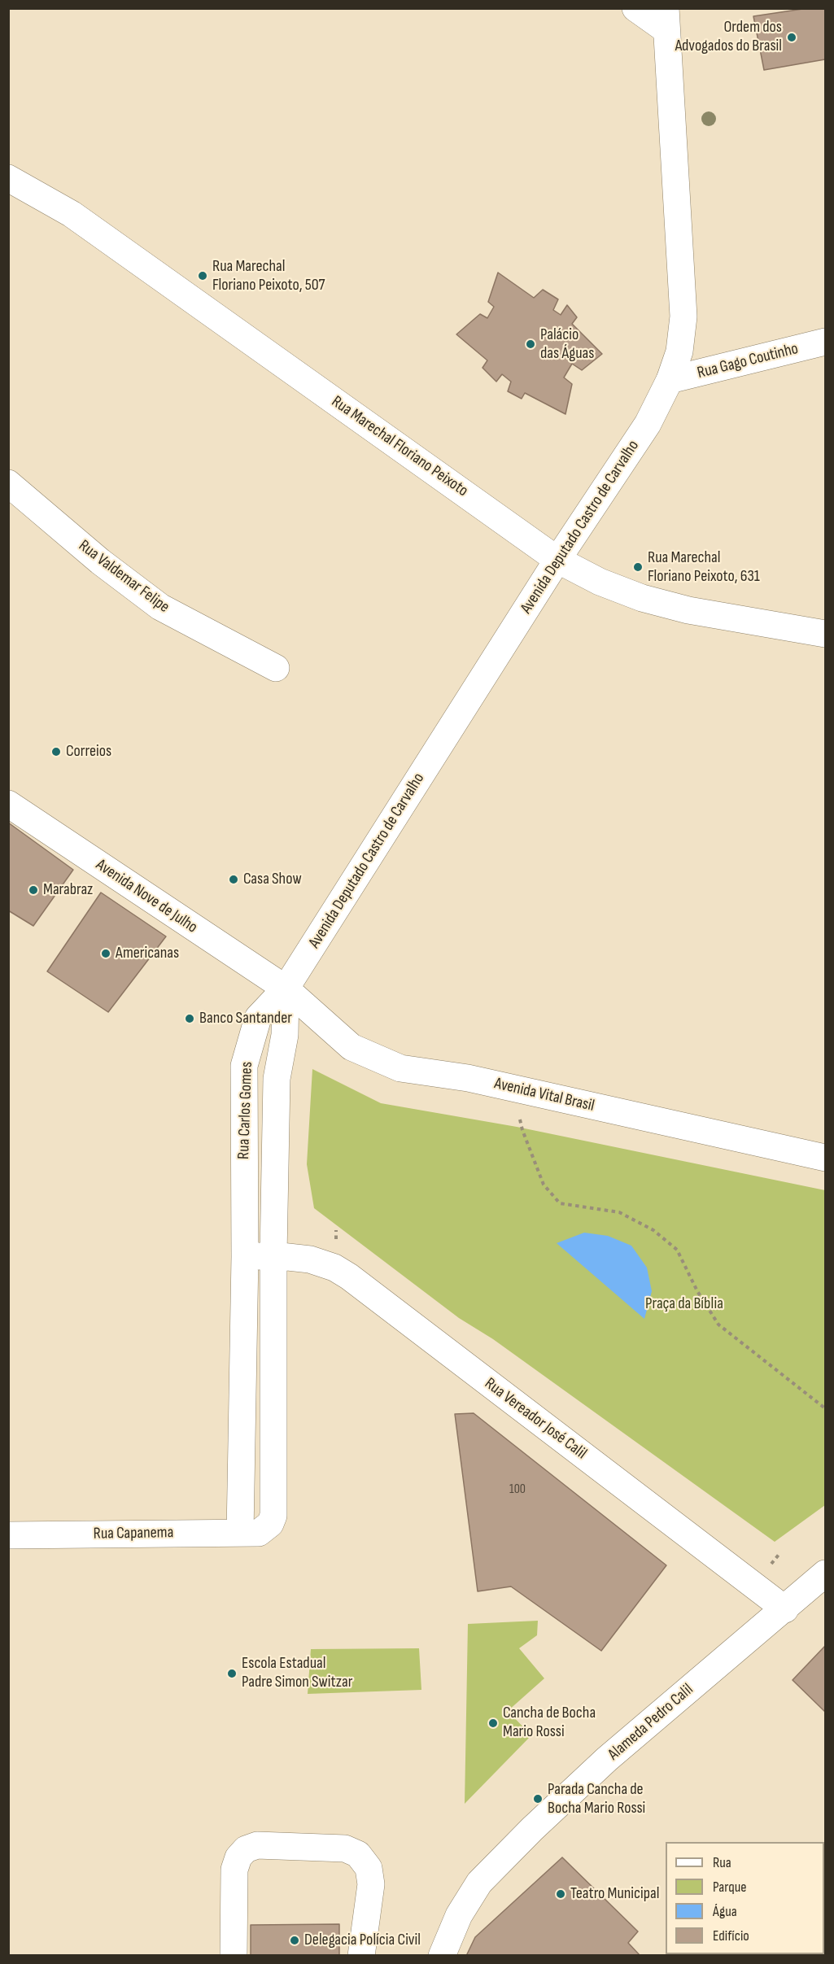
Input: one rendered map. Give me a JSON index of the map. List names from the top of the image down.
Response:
{
  "streets": {
    "street": [
      "Rua Gago Coutinho",
      "Rua Marechal Floriano Peixoto",
      "Avenida Deputado Castro de Carvalho",
      "Rua Valdemar Felipe",
      "Avenida Nove de Julho",
      "Avenida Vital Brasil",
      "Rua Carlos Gomes",
      "Rua Vereador José Calil",
      "Rua Capanema",
      "Alameda Pedro Calil"
    ]
  },
  "crossings": [
    ["Rua Gago Coutinho", "Avenida Deputado Castro de Carvalho"],
    ["Rua Marechal Floriano Peixoto", "Avenida Deputado Castro de Carvalho"],
    ["Avenida Deputado Castro de Carvalho", "Avenida Nove de Julho"],
    ["Avenida Deputado Castro de Carvalho", "Avenida Vital Brasil"],
    ["Avenida Deputado Castro de Carvalho", "Rua Carlos Gomes"],
    ["Avenida Nove de Julho", "Avenida Vital Brasil"],
    ["Avenida Nove de Julho", "Rua Carlos Gomes"],
    ["Avenida Vital Brasil", "Rua Carlos Gomes"],
    ["Rua Carlos Gomes", "Rua Vereador José Calil"],
    ["Rua Carlos Gomes", "Rua Capanema"],
    ["Rua Vereador José Calil", "Alameda Pedro Calil"]
  ],
  "parks": ["Praça da Bíblia"],
  "places": [
    "Ordem dos Advogados do Brasil",
    "Rua Marechal Floriano Peixoto, 507",
    "Palácio das Águas",
    "Rua Marechal Floriano Peixoto, 631",
    "Correios",
    "Casa Show",
    "Marabraz",
    "Americanas",
    "Banco Santander",
    "Escola Estadual Padre Simon Switzar",
    "Cancha de Bocha Mario Rossi",
    "Parada Cancha de Bocha Mario Rossi",
    "Teatro Municipal",
    "Delegacia Polícia Civil"
  ],
  "house_numbers": ["100"],
  "legend": [
    "Rua",
    "Parque",
    "Água",
    "Edifício"
  ]
}
